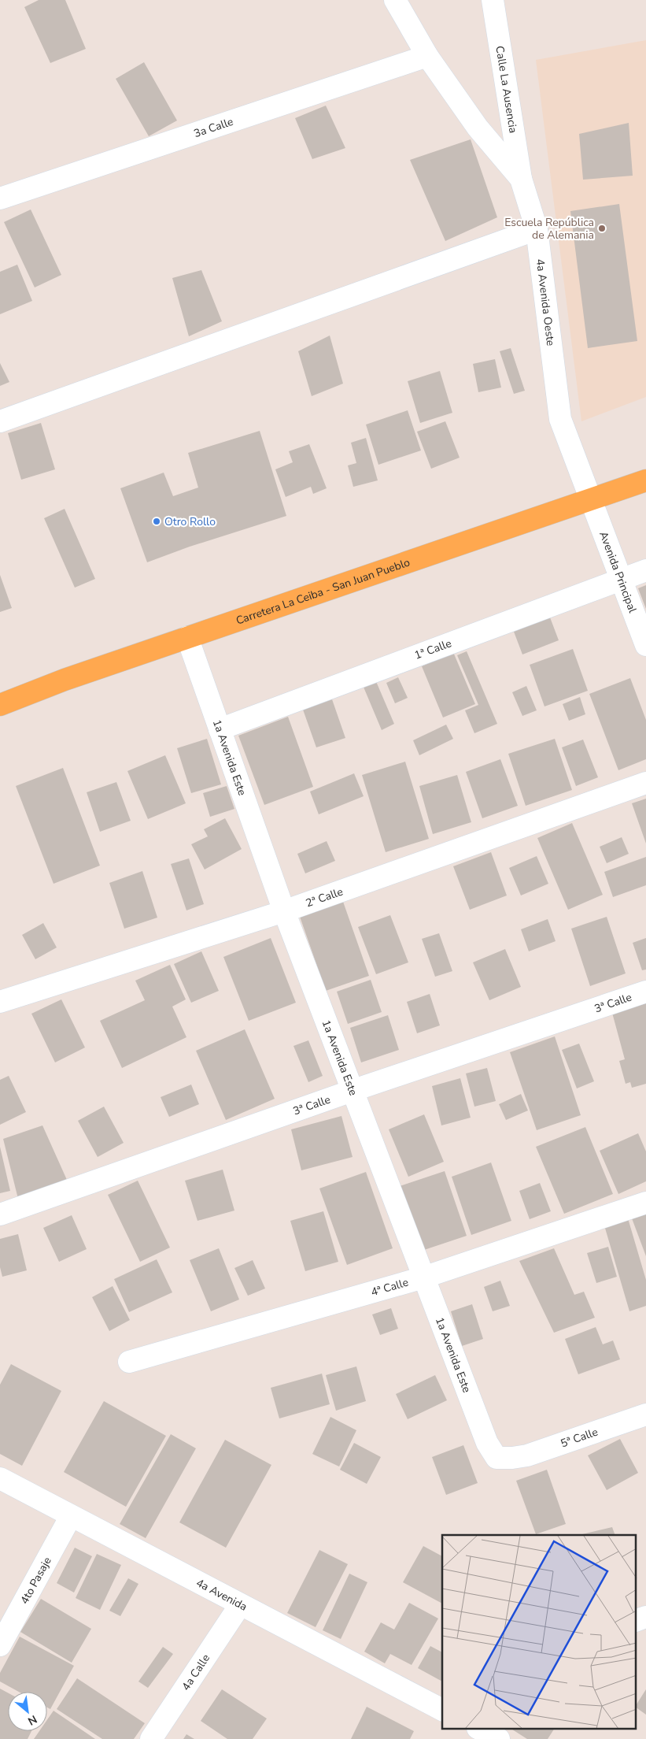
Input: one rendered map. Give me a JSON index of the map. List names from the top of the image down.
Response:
{
  "streets": {
    "main road": ["Carretera La Ceiba - San Juan Pueblo"],
    "street": [
      "Calle La Ausencia",
      "3a Calle",
      "4a Avenida Oeste",
      "Avenida Principal",
      "1ª Calle",
      "1a Avenida Este",
      "2ª Calle",
      "3ª Calle",
      "4ª Calle",
      "5ª Calle",
      "4to Pasaje",
      "4a Avenida",
      "4a Calle"
    ]
  },
  "crossings": [
    ["Calle La Ausencia", "4a Avenida Oeste"],
    ["3a Calle", "4a Avenida Oeste"],
    ["4a Avenida Oeste", "Avenida Principal"],
    ["4a Avenida Oeste", "Carretera La Ceiba - San Juan Pueblo"],
    ["Avenida Principal", "Carretera La Ceiba - San Juan Pueblo"],
    ["Avenida Principal", "1ª Calle"],
    ["Carretera La Ceiba - San Juan Pueblo", "1a Avenida Este"],
    ["1ª Calle", "1a Avenida Este"],
    ["1a Avenida Este", "2ª Calle"],
    ["1a Avenida Este", "3ª Calle"],
    ["1a Avenida Este", "4ª Calle"],
    ["1a Avenida Este", "5ª Calle"],
    ["4to Pasaje", "4a Avenida"],
    ["4a Avenida", "4a Calle"]
  ],
  "places": ["Escuela República de Alemania", "Otro Rollo"],
  "north": "bottom right"
}
